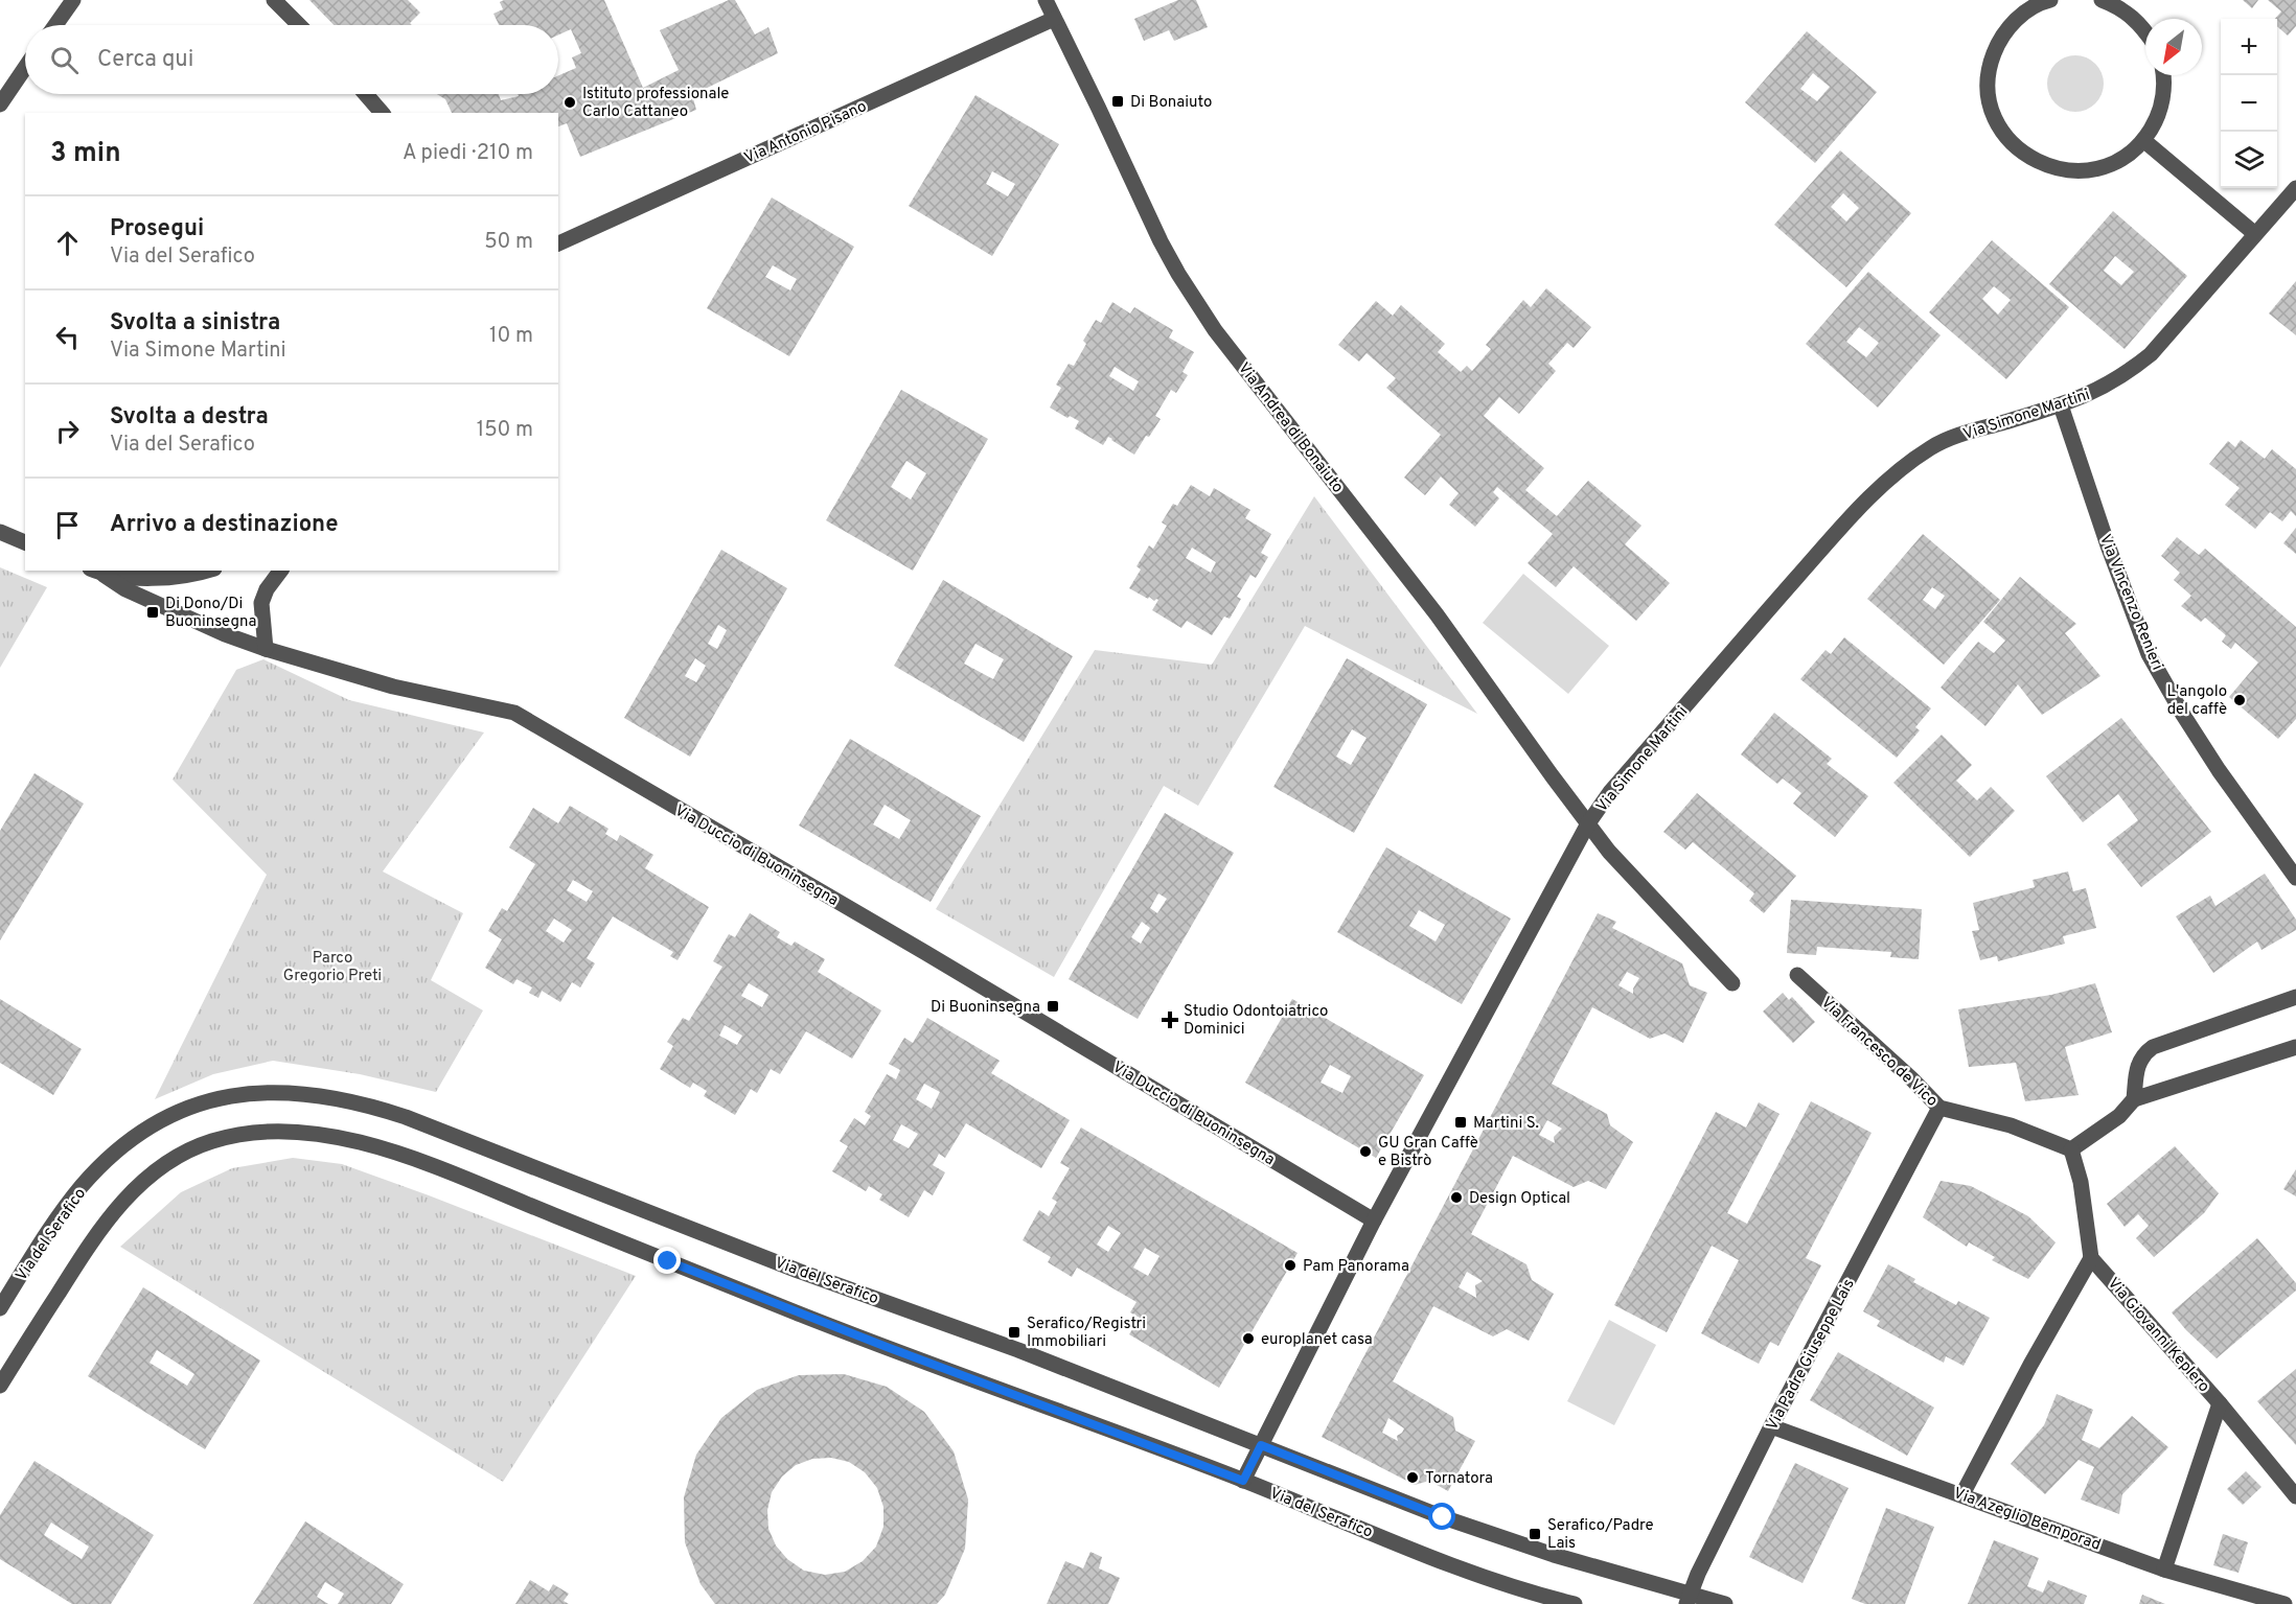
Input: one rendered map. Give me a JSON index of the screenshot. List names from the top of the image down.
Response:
{
  "streets": {
    "street": [
      "Via Antonio Pisano",
      "Via Simone Martini",
      "Via Andrea di Bonaiuto",
      "Via Vincenzo Renieri",
      "Via Duccio di Buoninsegna",
      "Via Francesco de Vico",
      "Via del Serafico",
      "Via Giovanni Keplero",
      "Via Padre Giuseppe Lais",
      "Via Azeglio Bemporad"
    ]
  },
  "crossings": [
    ["Via Antonio Pisano", "Via Andrea di Bonaiuto"],
    ["Via Simone Martini", "Via Andrea di Bonaiuto"],
    ["Via Simone Martini", "Via Vincenzo Renieri"],
    ["Via Simone Martini", "Via Duccio di Buoninsegna"],
    ["Via Simone Martini", "Via del Serafico"],
    ["Via Francesco de Vico", "Via Padre Giuseppe Lais"],
    ["Via del Serafico", "Via Padre Giuseppe Lais"],
    ["Via Padre Giuseppe Lais", "Via Azeglio Bemporad"]
  ],
  "parks": ["Parco Gregorio Preti"],
  "places": {
    "transit": [
      "Di Bonaiuto",
      "Di Dono/Di Buoninsegna",
      "Di Buoninsegna",
      "Martini S.",
      "Serafico/Registri Immobiliari",
      "Serafico/Padre Lais"
    ],
    "other": [
      "Istituto professionale Carlo Cattaneo",
      "L'angolo del caffè",
      "GU Gran Caffè e Bistrò",
      "Design Optical",
      "Pam Panorama",
      "europlanet casa",
      "Tornatora"
    ],
    "health": ["Studio Odontoiatrico Dominici"]
  },
  "north": "bottom left",
  "page": {
    "map_buttons": ["+", "−"],
    "search": "Cerca qui",
    "heading": ["3 min", "A piedi · 210 m"],
    "list": [
      ["Prosegui", "Via del Serafico", "50 m"],
      ["Svolta a sinistra", "Via Simone Martini", "10 m"],
      ["Svolta a destra", "Via del Serafico", "150 m"],
      "Arrivo a destinazione"
    ]
  }
}
